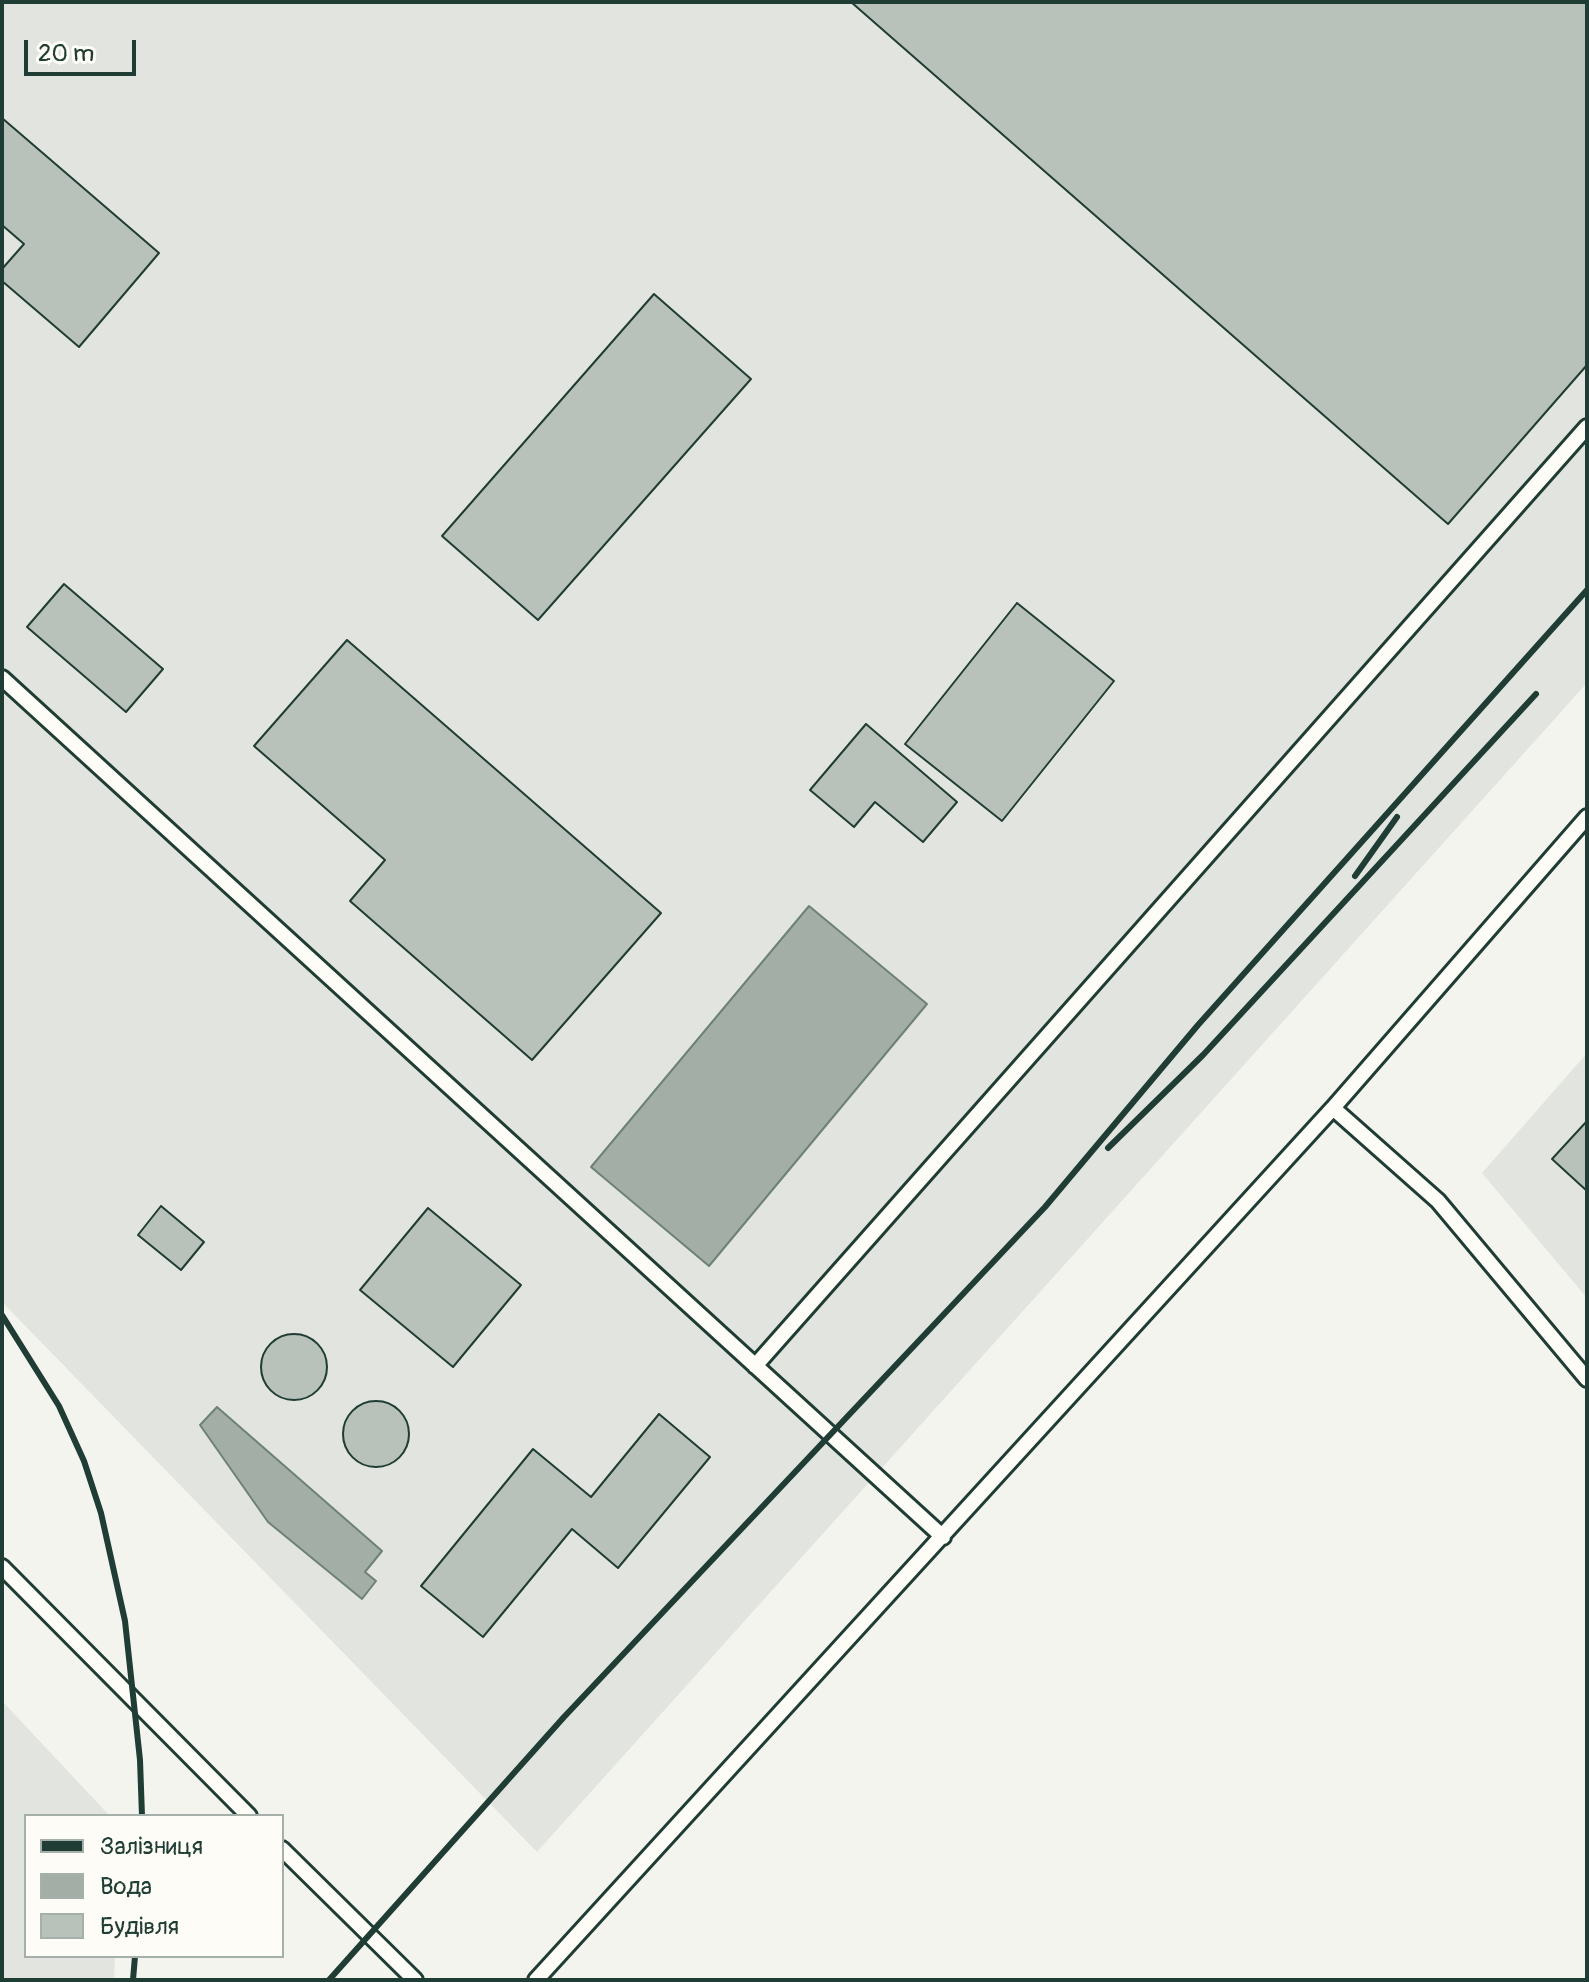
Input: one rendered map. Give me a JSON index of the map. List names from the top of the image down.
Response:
{
  "legend": ["Залізниця", "Вода", "Будівля"],
  "scale_bar": "20 m"
}
